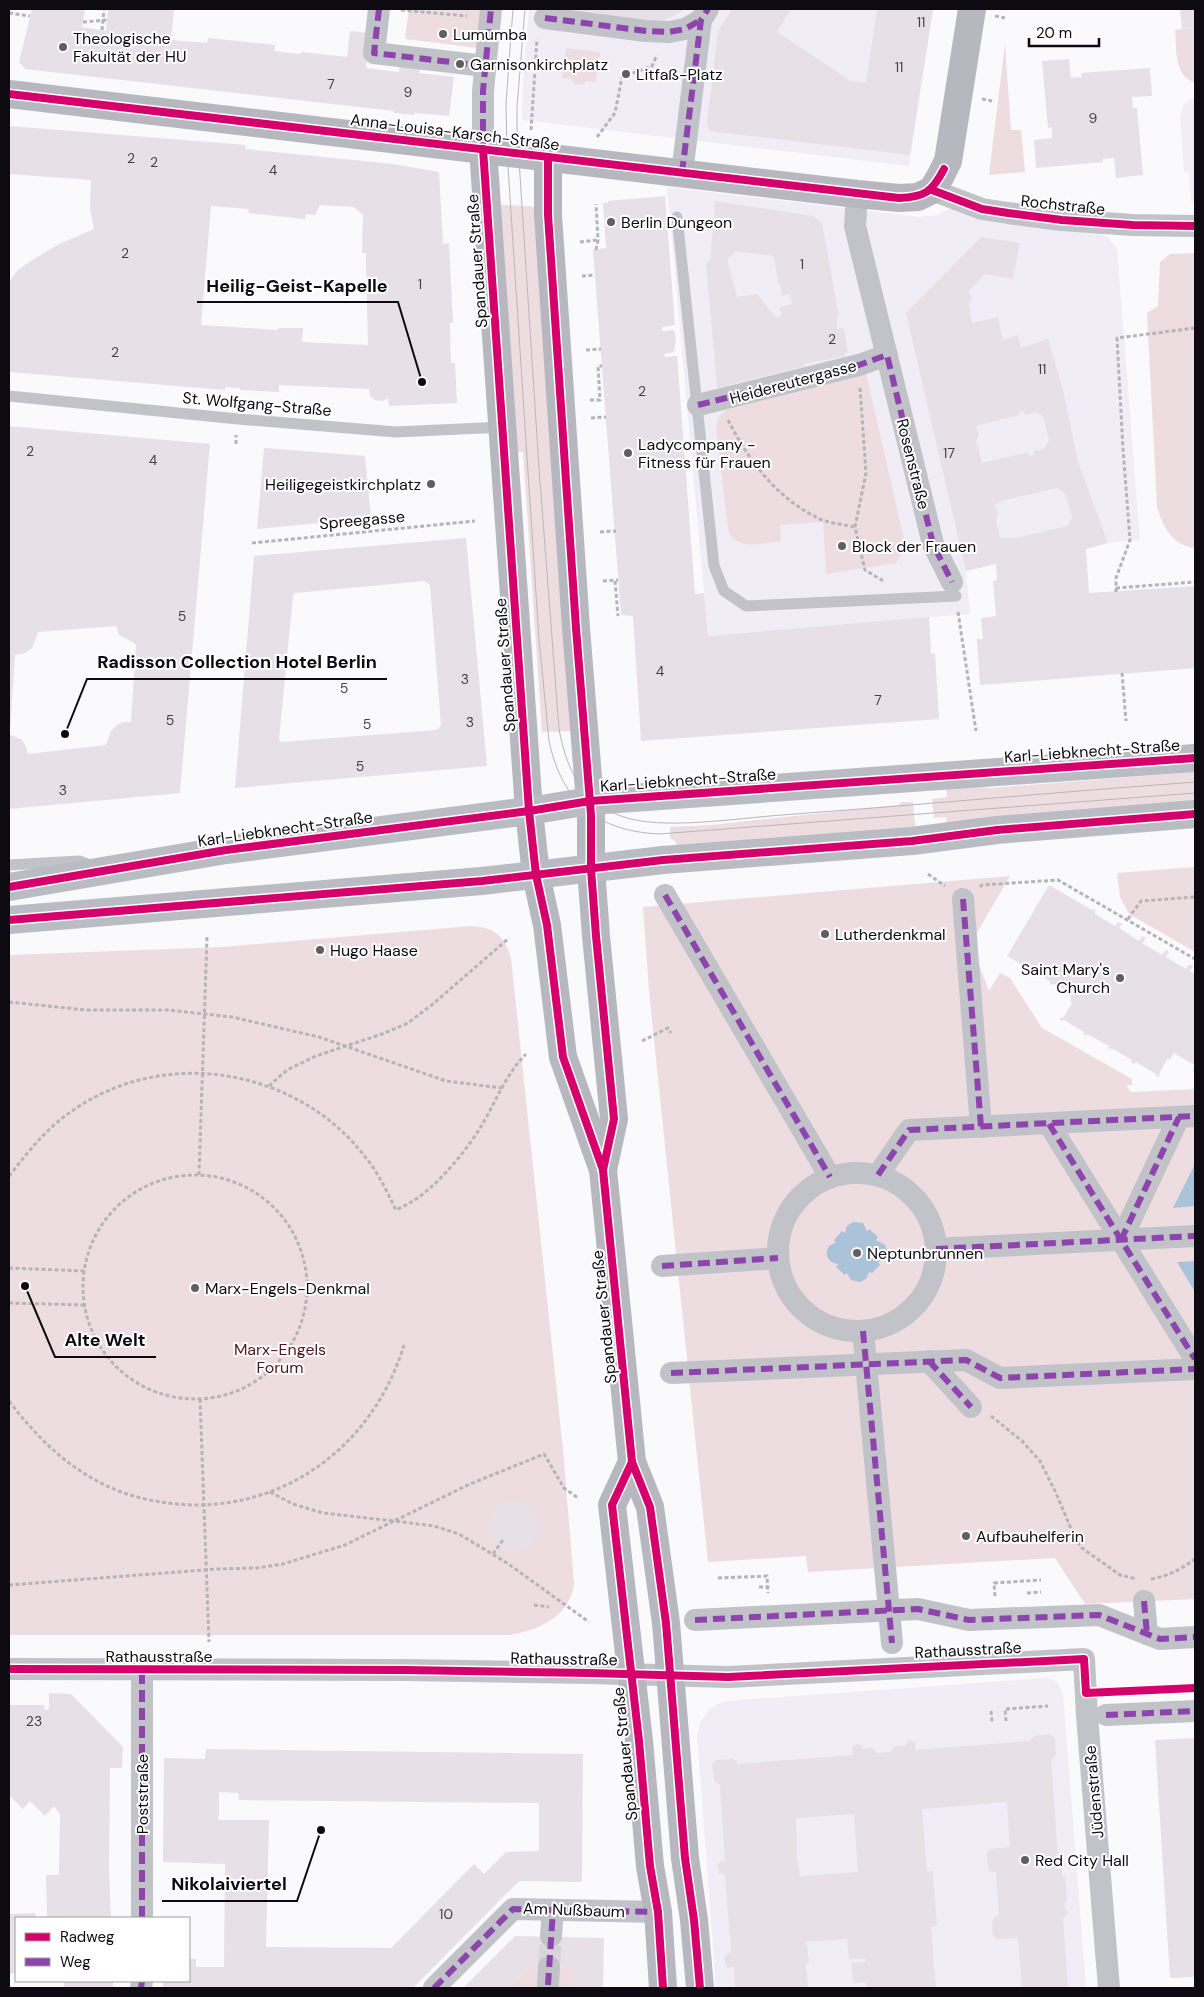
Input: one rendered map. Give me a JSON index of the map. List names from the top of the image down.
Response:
{
  "streets": {
    "main road": ["Karl-Liebknecht-Straße"],
    "street": [
      "Anna-Louisa-Karsch-Straße",
      "Rochstraße",
      "Spandauer Straße",
      "Heidereutergasse",
      "Rosenstraße",
      "Rathausstraße",
      "Jüdenstraße",
      "Poststraße",
      "Am Nußbaum"
    ],
    "lane": ["St. Wolfgang-Straße"],
    "path": ["Spreegasse"]
  },
  "crossings": [
    ["Anna-Louisa-Karsch-Straße", "Rochstraße"],
    ["Anna-Louisa-Karsch-Straße", "Spandauer Straße"],
    ["Anna-Louisa-Karsch-Straße", "Rosenstraße"],
    ["Spandauer Straße", "St. Wolfgang-Straße"],
    ["Spandauer Straße", "Karl-Liebknecht-Straße"],
    ["Spandauer Straße", "Rathausstraße"],
    ["Spandauer Straße", "Am Nußbaum"],
    ["Heidereutergasse", "Rosenstraße"],
    ["Rathausstraße", "Jüdenstraße"],
    ["Rathausstraße", "Poststraße"]
  ],
  "parks": ["Marx-Engels Forum"],
  "places": [
    "Lumumba",
    "Theologische Fakultät der HU",
    "Garnisonkirchplatz",
    "Litfaß-Platz",
    "Berlin Dungeon",
    "Heilig-Geist-Kapelle",
    "Ladycompany - Fitness für Frauen",
    "Heiligegeistkirchplatz",
    "Block der Frauen",
    "Radisson Collection Hotel Berlin",
    "Lutherdenkmal",
    "Hugo Haase",
    "Saint Mary's Church",
    "Neptunbrunnen",
    "Alte Welt",
    "Marx-Engels-Denkmal",
    "Aufbauhelferin",
    "Nikolaiviertel",
    "Red City Hall"
  ],
  "house_numbers": [
    "11",
    "11",
    "7",
    "9",
    "9",
    "2",
    "2",
    "4",
    "2",
    "1",
    "1",
    "2",
    "2",
    "11",
    "2",
    "2",
    "17",
    "4",
    "5",
    "4",
    "3",
    "5",
    "7",
    "5",
    "3",
    "5",
    "5",
    "3",
    "23",
    "10"
  ],
  "legend": ["Radweg", "Weg"],
  "scale_bar": "20 m"
}
